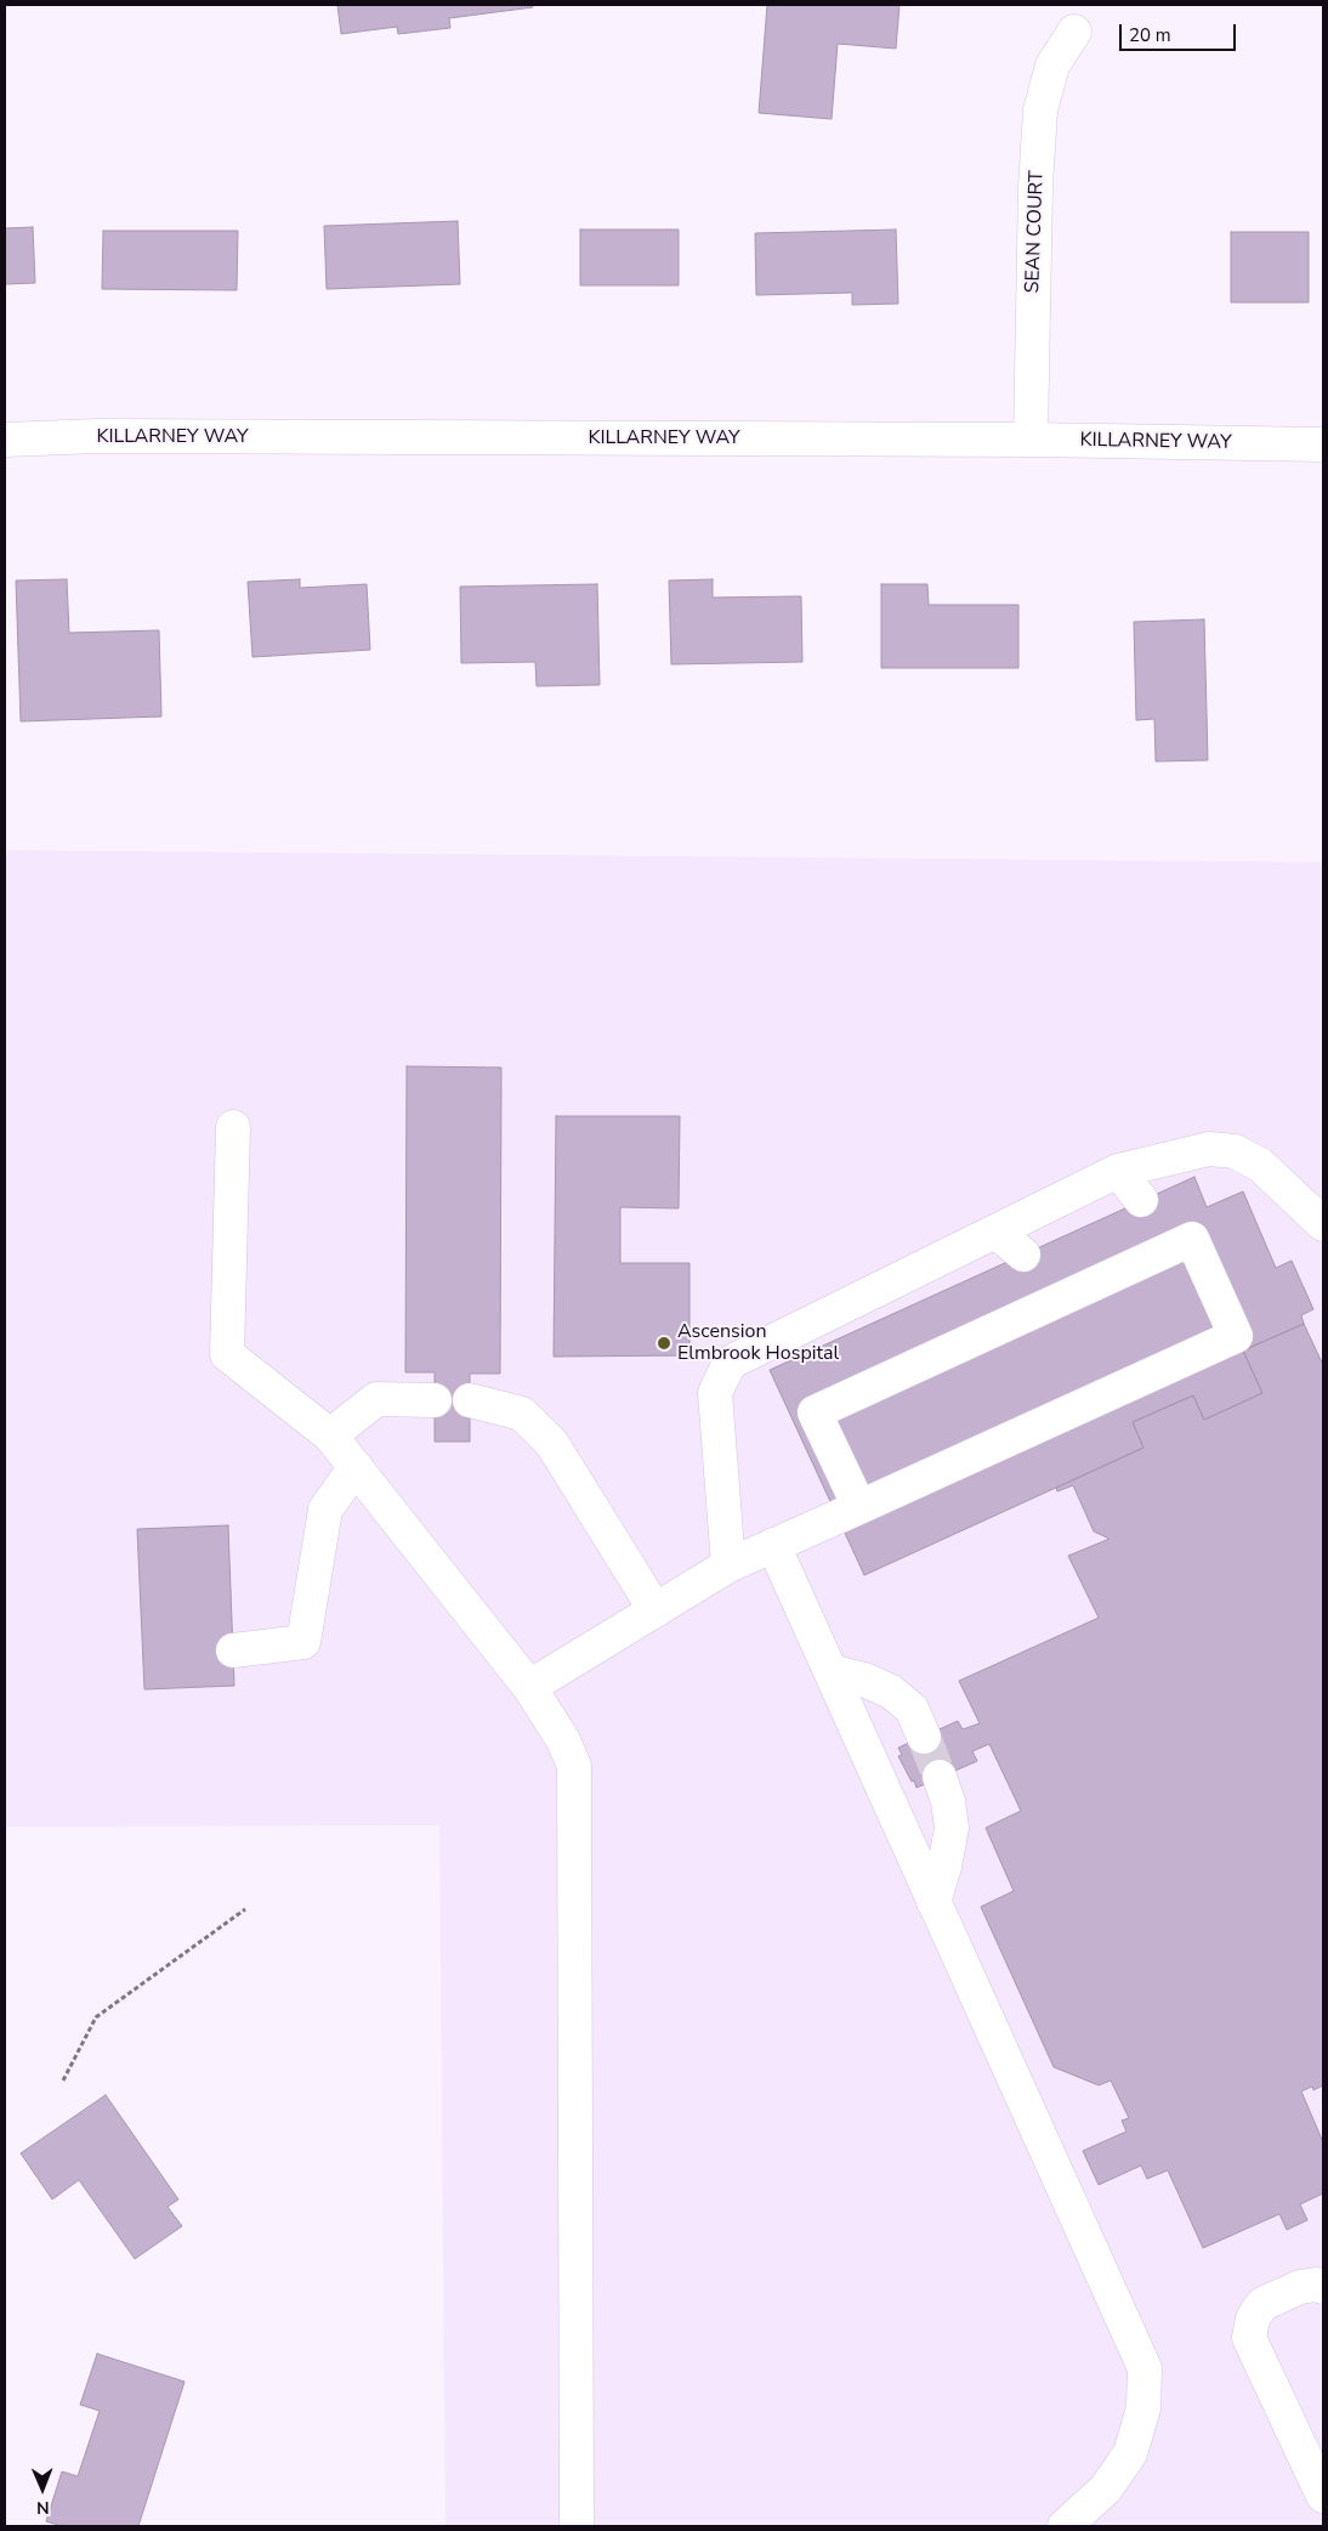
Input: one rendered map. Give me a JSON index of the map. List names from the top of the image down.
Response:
{
  "streets": {
    "street": ["SEAN COURT", "KILLARNEY WAY"]
  },
  "crossings": [
    ["SEAN COURT", "KILLARNEY WAY"]
  ],
  "places": ["Ascension Elmbrook Hospital"],
  "scale_bar": "20 m",
  "north": "bottom"
}
